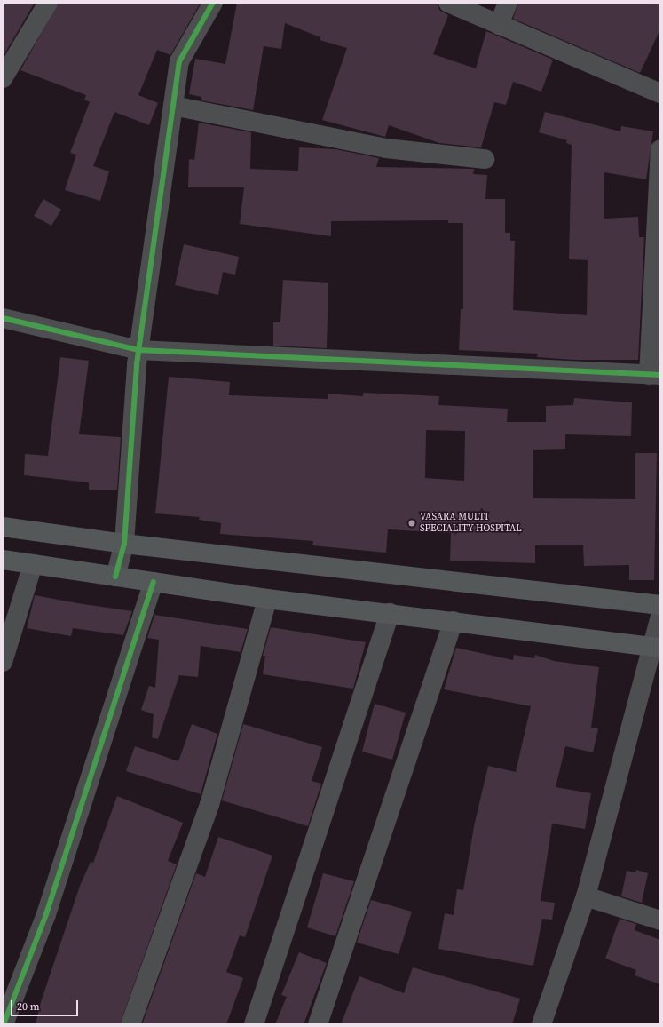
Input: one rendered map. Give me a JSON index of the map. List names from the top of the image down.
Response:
{
  "places": ["VASARA MULTI SPECIALITY HOSPITAL"],
  "scale_bar": "20 m"
}
